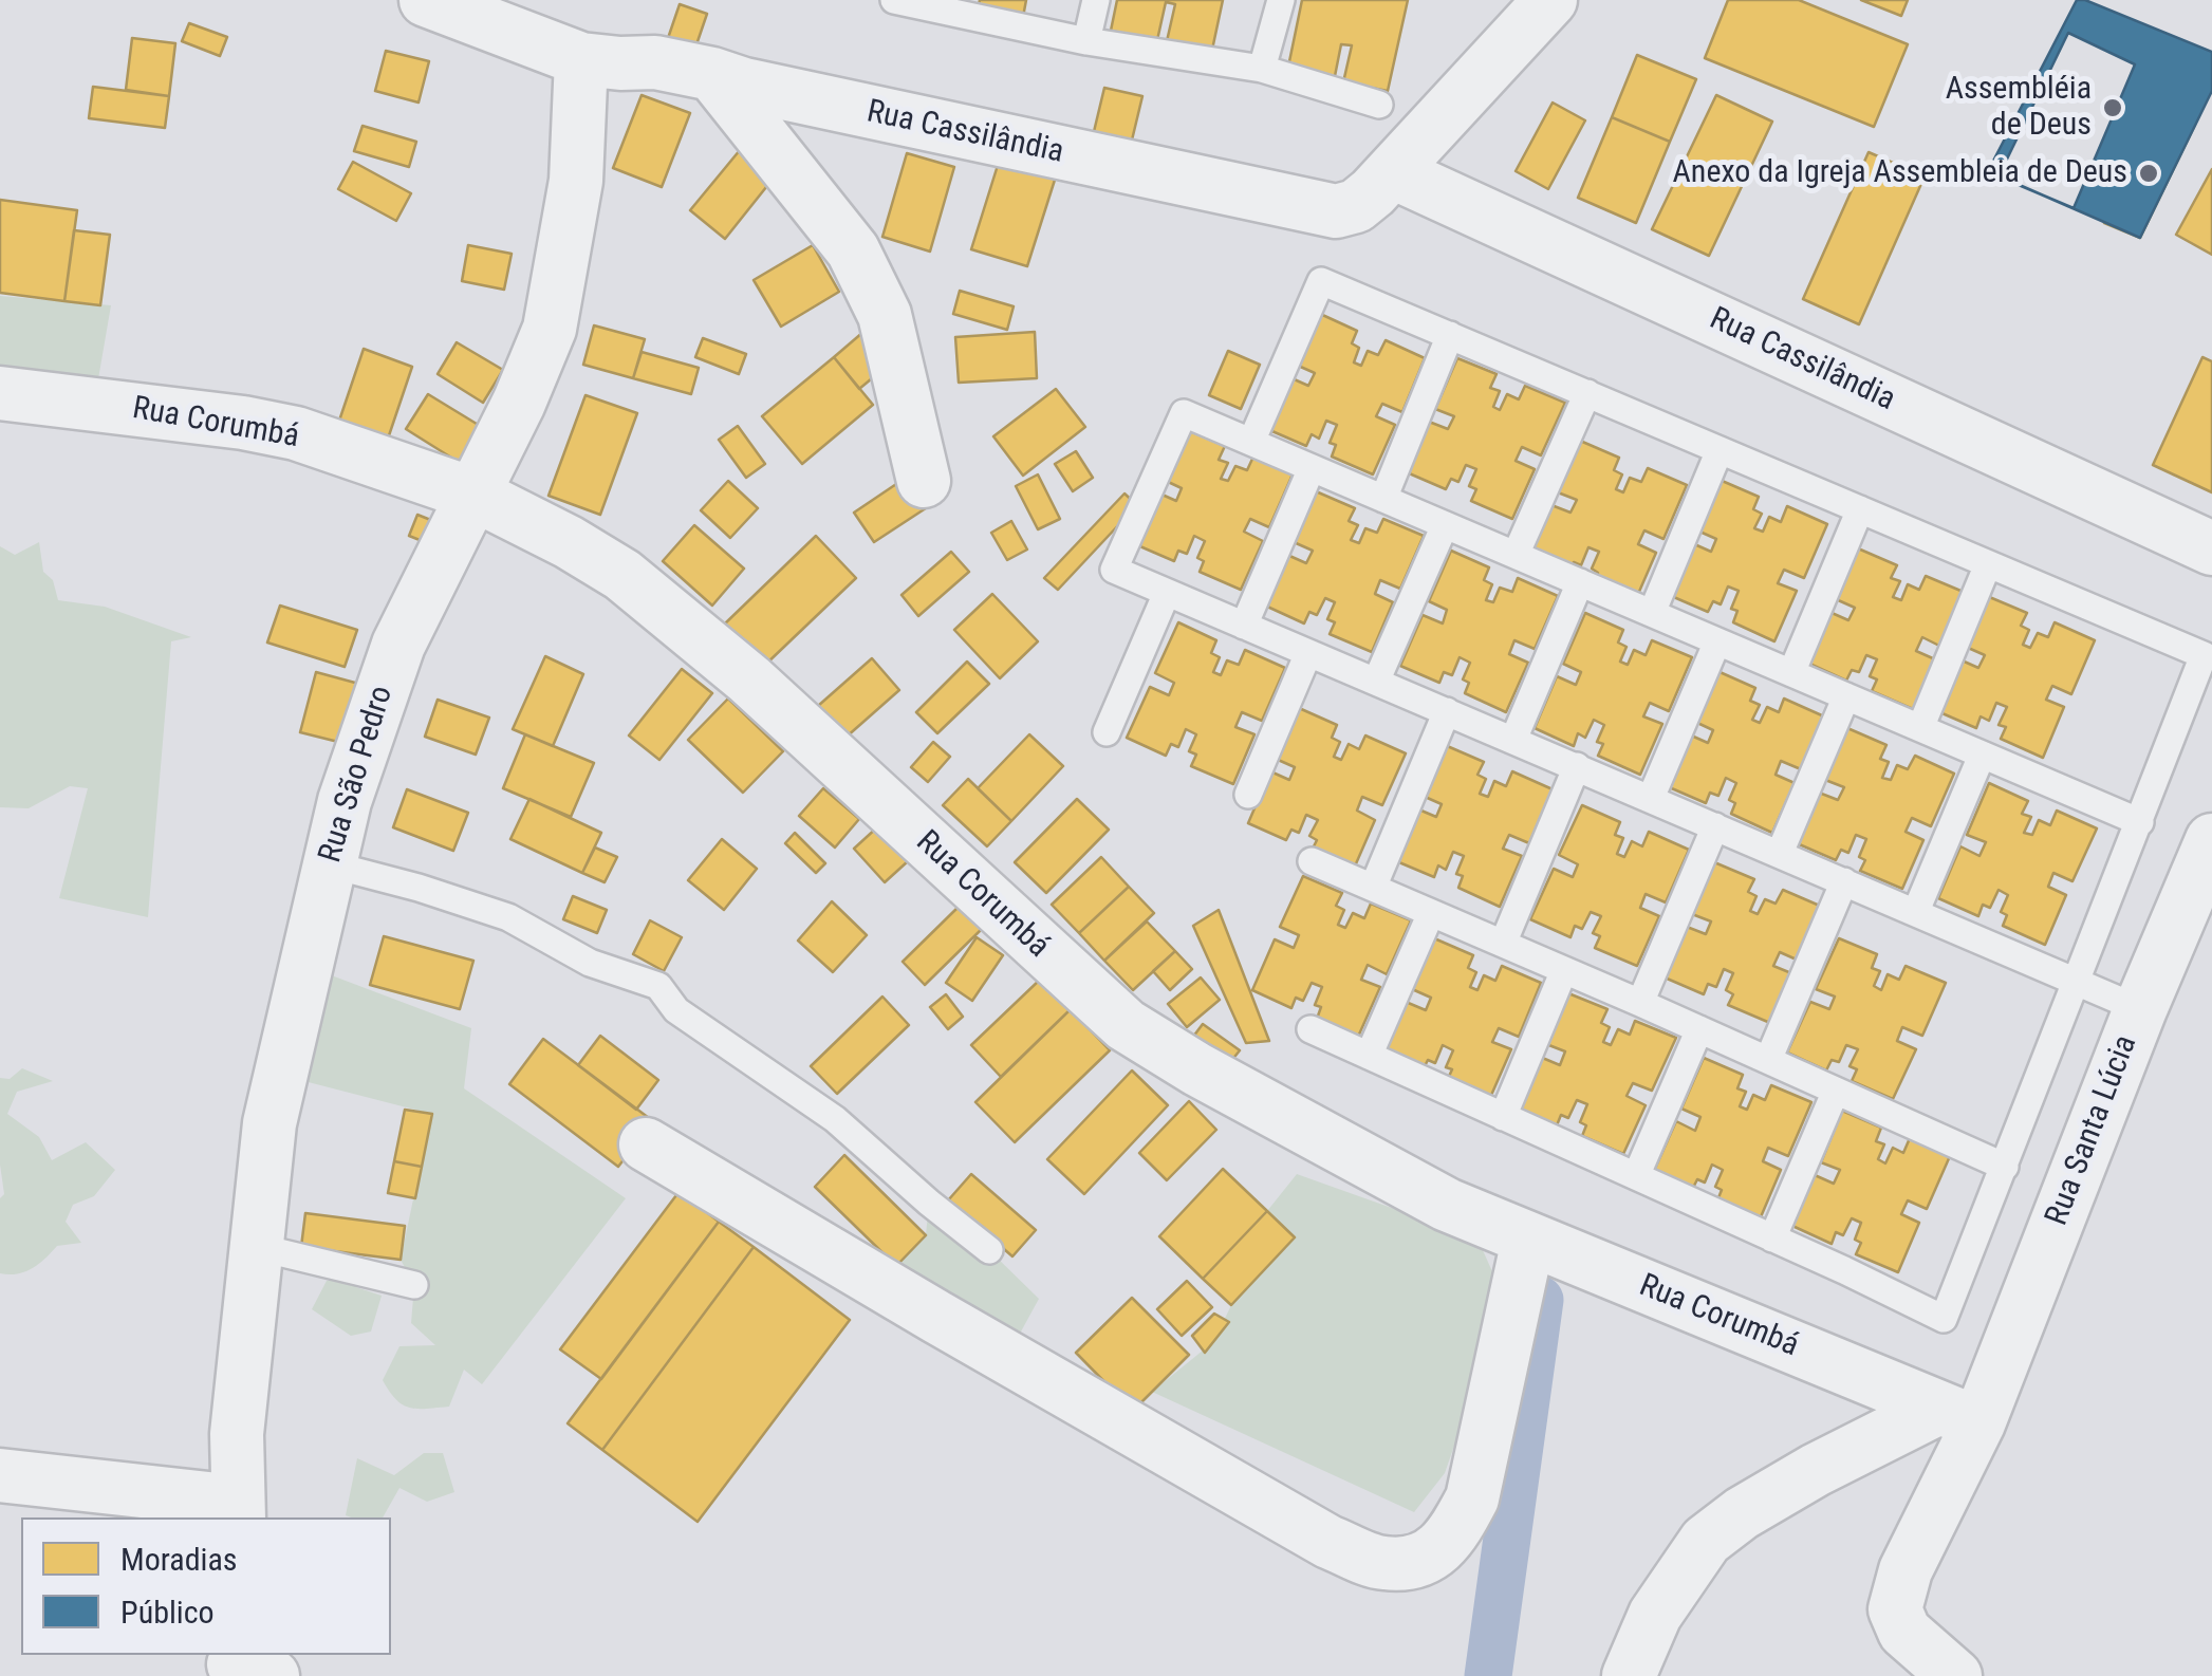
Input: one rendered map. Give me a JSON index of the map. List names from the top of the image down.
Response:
{
  "streets": {
    "street": [
      "Rua Cassilândia",
      "Rua Corumbá",
      "Rua São Pedro",
      "Rua Santa Lúcia"
    ]
  },
  "crossings": [
    ["Rua Cassilândia", "Rua São Pedro"],
    ["Rua Corumbá", "Rua São Pedro"],
    ["Rua Corumbá", "Rua Santa Lúcia"]
  ],
  "places": ["Assembléia de Deus", "Anexo da Igreja Assembleia de Deus"],
  "legend": ["Moradias", "Público"]
}
